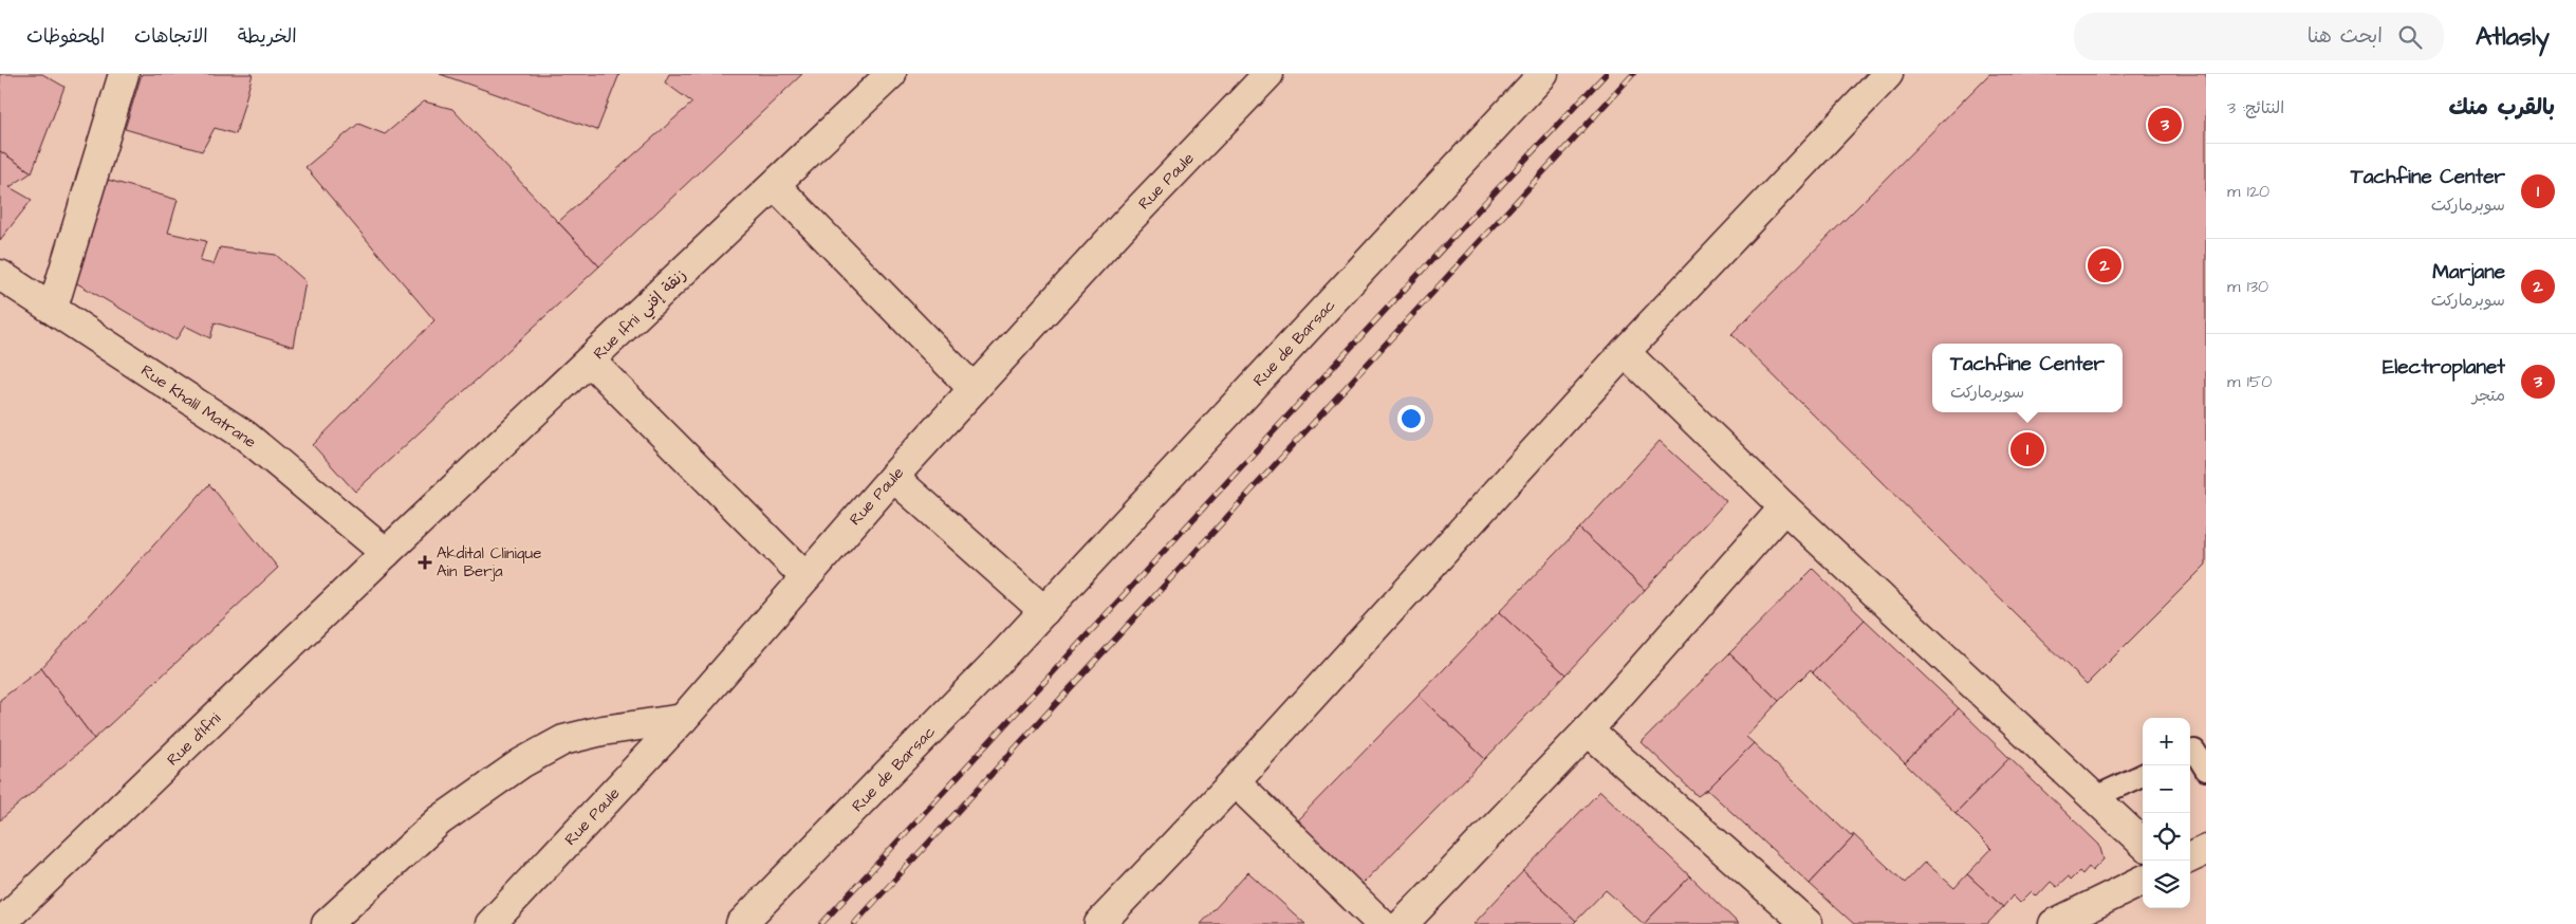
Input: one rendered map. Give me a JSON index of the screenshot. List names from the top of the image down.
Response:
{
  "streets": {
    "street": [
      "Rue Paule",
      "Rue Ifni زنقة إفني",
      "Rue de Barsac",
      "Rue Khalil Matrane",
      "Rue d'Ifni"
    ]
  },
  "crossings": [
    ["Rue Ifni زنقة إفني", "Rue Khalil Matrane"],
    ["Rue Ifni زنقة إفني", "Rue d'Ifni"],
    ["Rue Khalil Matrane", "Rue d'Ifni"]
  ],
  "places": {
    "health": ["Akdital Clinique Ain Berja"]
  },
  "page": {
    "header": "Atlasly",
    "search": "ابحث هنا",
    "nav": ["الخريطة", "الاتجاهات", "المحفوظات"],
    "heading": ["بالقرب منك", "النتائج: 3"],
    "pins": ["3", "2", "1"],
    "list": [
      {
        "mark": "1",
        "name": "Tachfine Center",
        "note": "سوبرماركت",
        "value": "120 m"
      },
      {
        "mark": "2",
        "name": "Marjane",
        "note": "سوبرماركت",
        "value": "130 m"
      },
      {
        "mark": "3",
        "name": "Electroplanet",
        "note": "متجر",
        "value": "150 m"
      }
    ],
    "popup": ["Tachfine Center", "سوبرماركت"],
    "map_buttons": ["+", "−"]
  }
}
